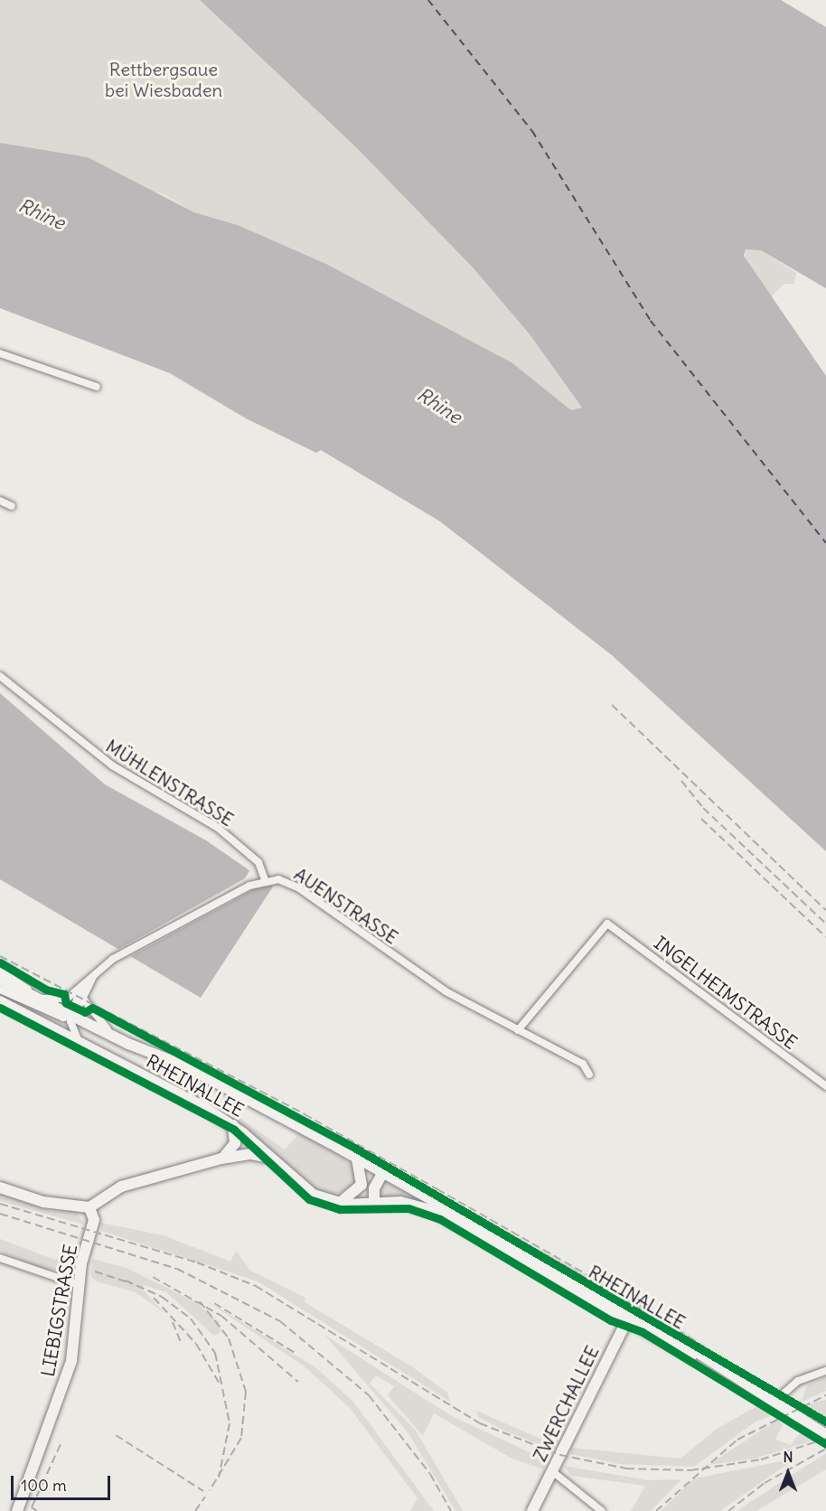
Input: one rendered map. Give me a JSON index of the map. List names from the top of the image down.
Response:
{
  "streets": {
    "main road": ["RHEINALLEE", "LIEBIGSTRASSE", "ZWERCHALLEE"],
    "street": ["MÜHLENSTRASSE", "AUENSTRASSE", "INGELHEIMSTRASSE"]
  },
  "crossings": [
    ["MÜHLENSTRASSE", "AUENSTRASSE"],
    ["AUENSTRASSE", "INGELHEIMSTRASSE"],
    ["AUENSTRASSE", "RHEINALLEE"],
    ["RHEINALLEE", "ZWERCHALLEE"]
  ],
  "water": ["Rhine"],
  "parks": ["Rettbergsaue bei Wiesbaden"],
  "scale_bar": "100 m",
  "north": "top"
}
